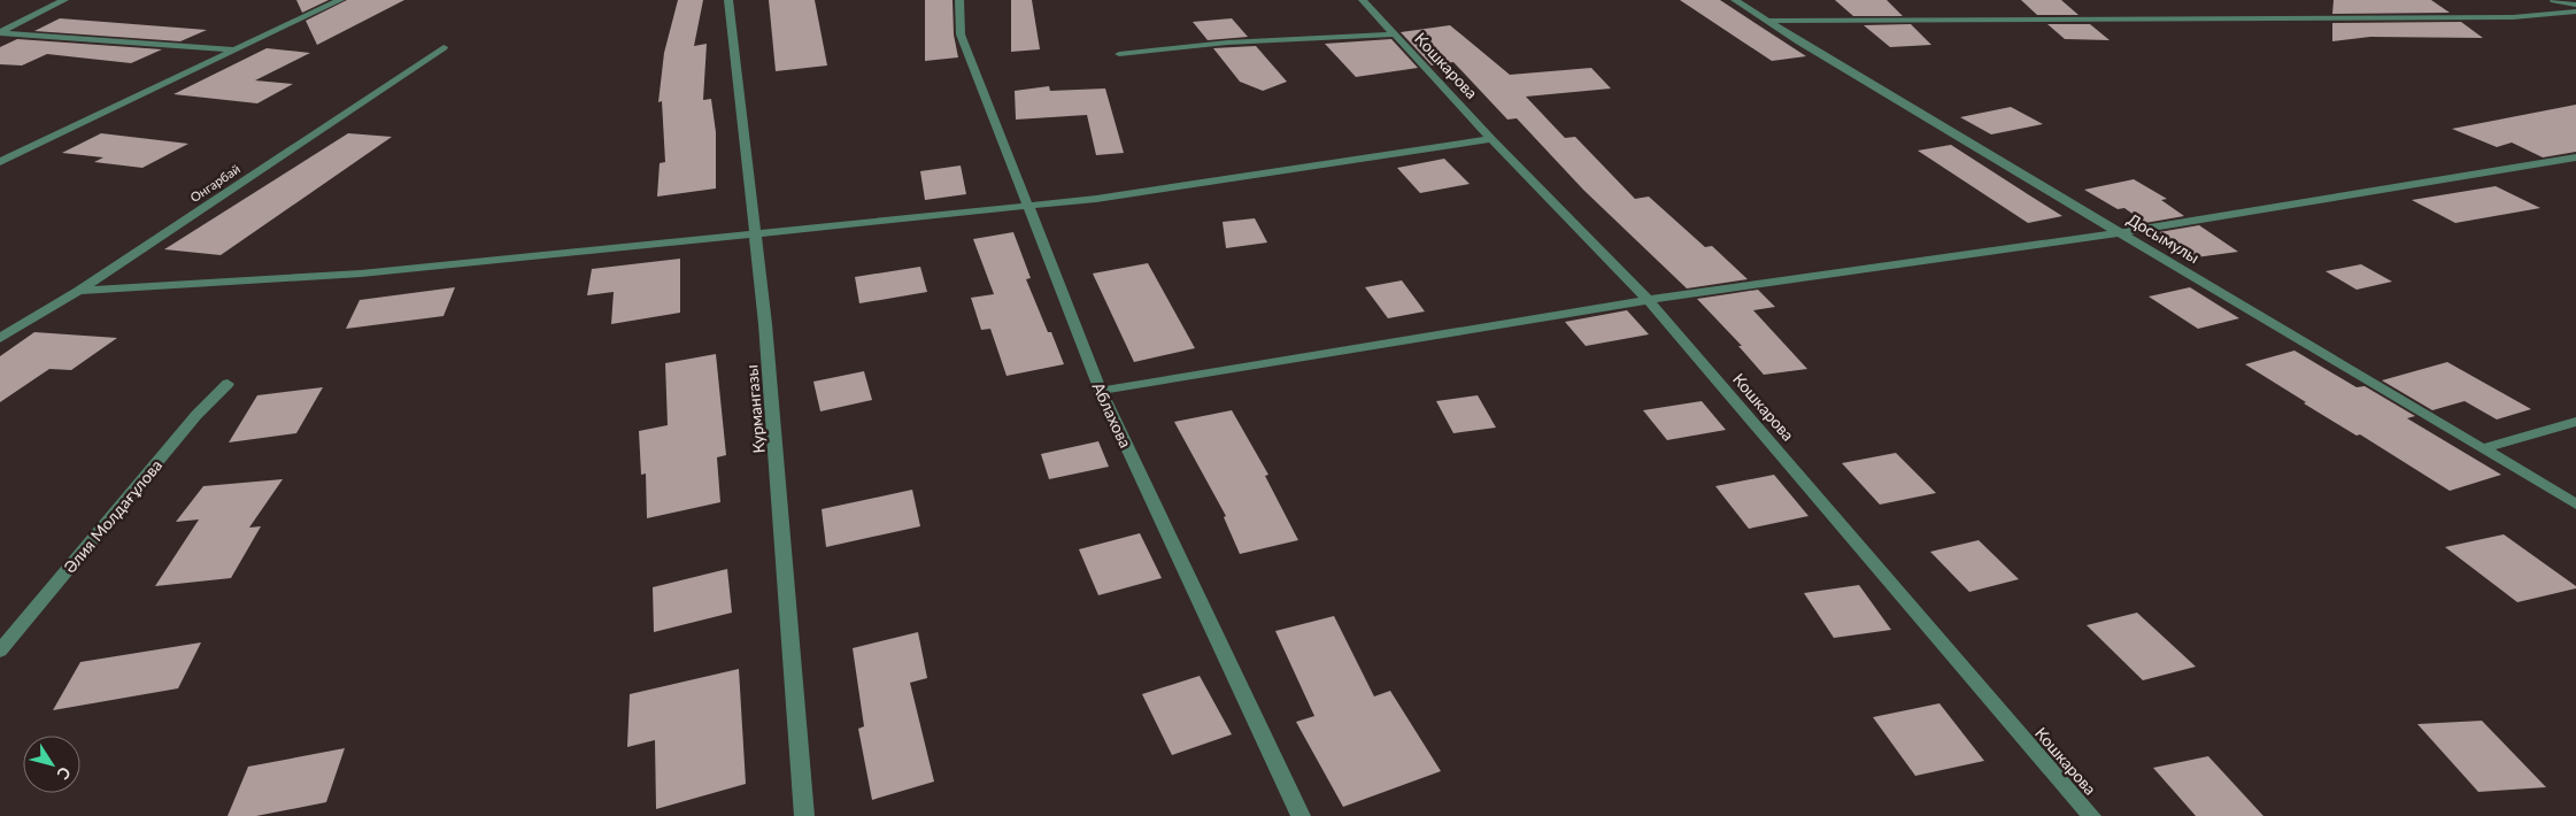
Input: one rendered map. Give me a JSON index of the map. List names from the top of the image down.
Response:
{
  "streets": {
    "street": [
      "Кошкарова",
      "Онгарбай",
      "Досымулы",
      "Курмангазы",
      "Аблахова",
      "Әлия Молдағұлова"
    ]
  },
  "north": "bottom right"
}
